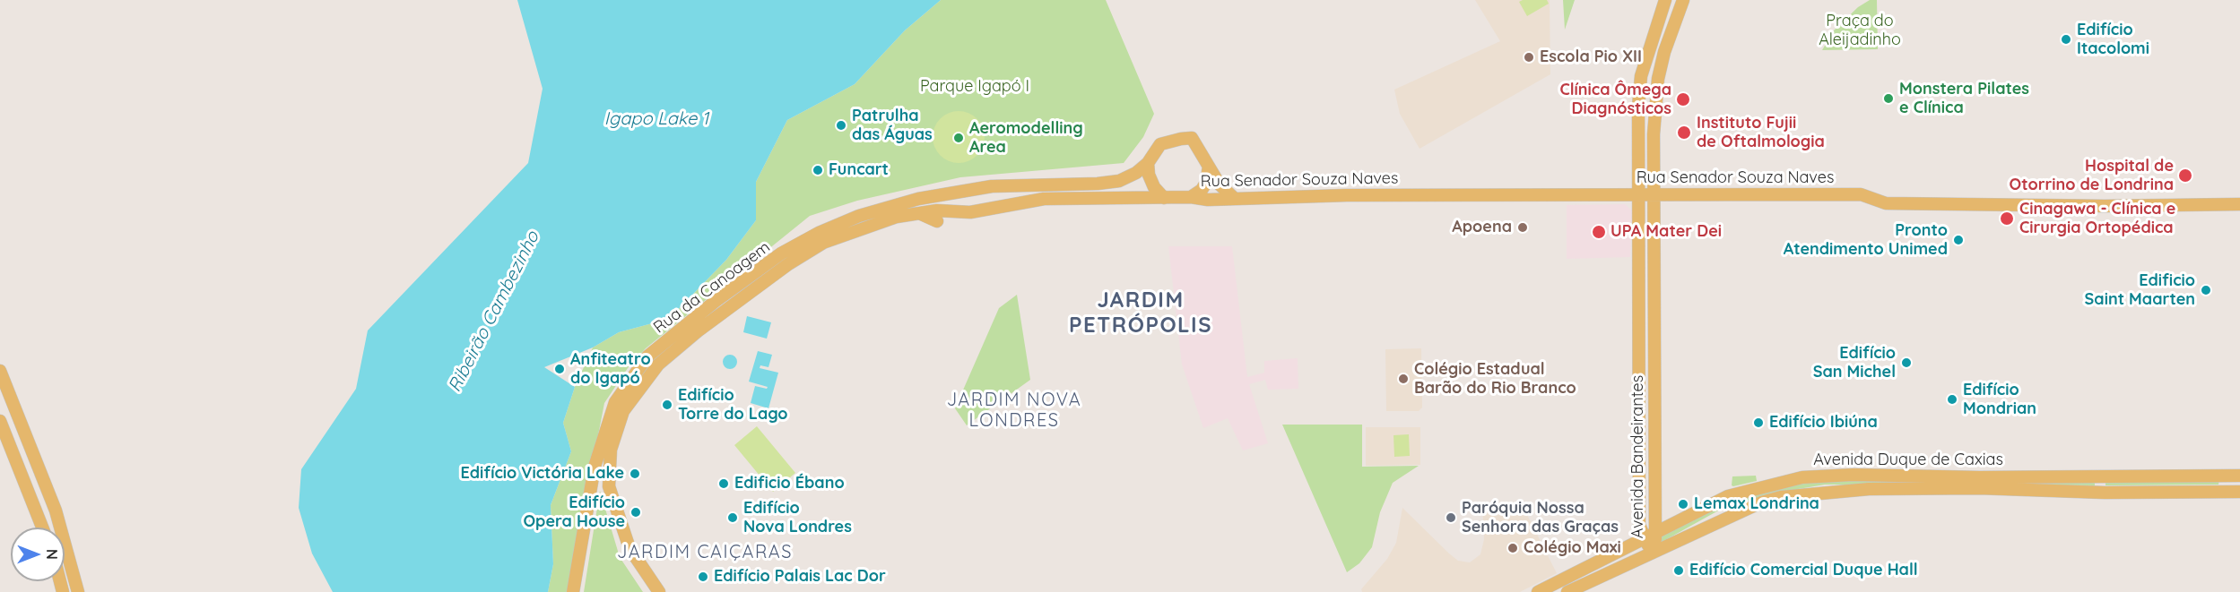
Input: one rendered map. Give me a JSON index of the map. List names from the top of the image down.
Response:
{
  "streets": {
    "main road": [
      "Rua Senador Souza Naves",
      "Rua da Canoagem",
      "Avenida Bandeirantes",
      "Avenida Duque de Caxias"
    ]
  },
  "crossings": [
    ["Rua Senador Souza Naves", "Rua da Canoagem"],
    ["Rua Senador Souza Naves", "Avenida Bandeirantes"],
    ["Avenida Bandeirantes", "Avenida Duque de Caxias"]
  ],
  "districts": ["JARDIM PETRÓPOLIS", "JARDIM NOVA LONDRES", "JARDIM CAIÇARAS"],
  "water": ["Igapo Lake 1", "Ribeirão Cambezinho"],
  "parks": ["Praça do Aleijadinho", "Parque Igapó I"],
  "places": [
    "Edifício Itacolomi",
    "Escola Pio XII",
    "Monstera Pilates e Clínica",
    "Clínica Ômega Diagnósticos",
    "Patrulha das Águas",
    "Instituto Fujii de Oftalmologia",
    "Aeromodelling Area",
    "Funcart",
    "Hospital de Otorrino de Londrina",
    "Cinagawa - Clínica e Cirurgia Ortopédica",
    "Apoena",
    "UPA Mater Dei",
    "Pronto Atendimento Unimed",
    "Edificio Saint Maarten",
    "Edifício San Michel",
    "Anfiteatro do Igapó",
    "Colégio Estadual Barão do Rio Branco",
    "Edifício Mondrian",
    "Edifício Torre do Lago",
    "Edifício Ibiúna",
    "Edifício Victória Lake",
    "Edificio Ébano",
    "Lemax Londrina",
    "Edifício Opera House",
    "Edifício Nova Londres",
    "Paróquia Nossa Senhora das Graças",
    "Colégio Maxi",
    "Edifício Comercial Duque Hall",
    "Edifício Palais Lac Dor"
  ],
  "north": "right"
}
